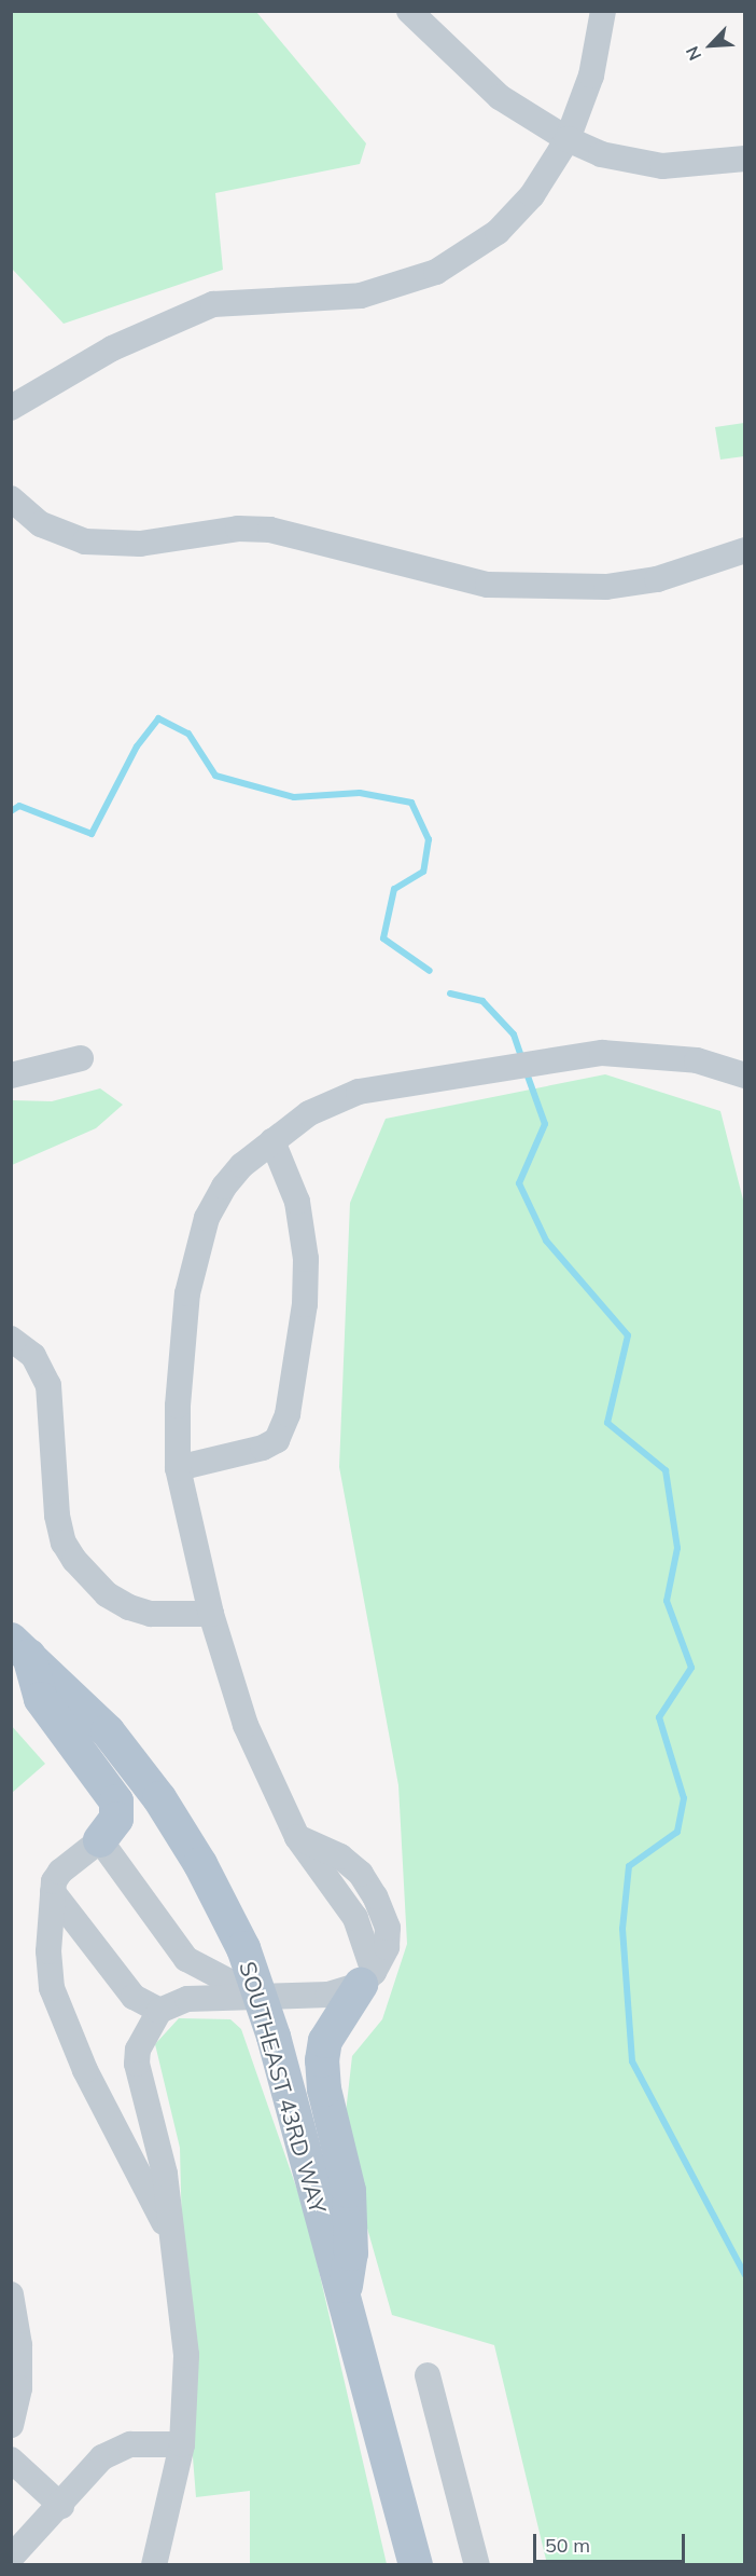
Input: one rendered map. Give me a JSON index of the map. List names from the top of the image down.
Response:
{
  "streets": {
    "main road": ["SOUTHEAST 43RD WAY"]
  },
  "scale_bar": "50 m",
  "north": "bottom left"
}
